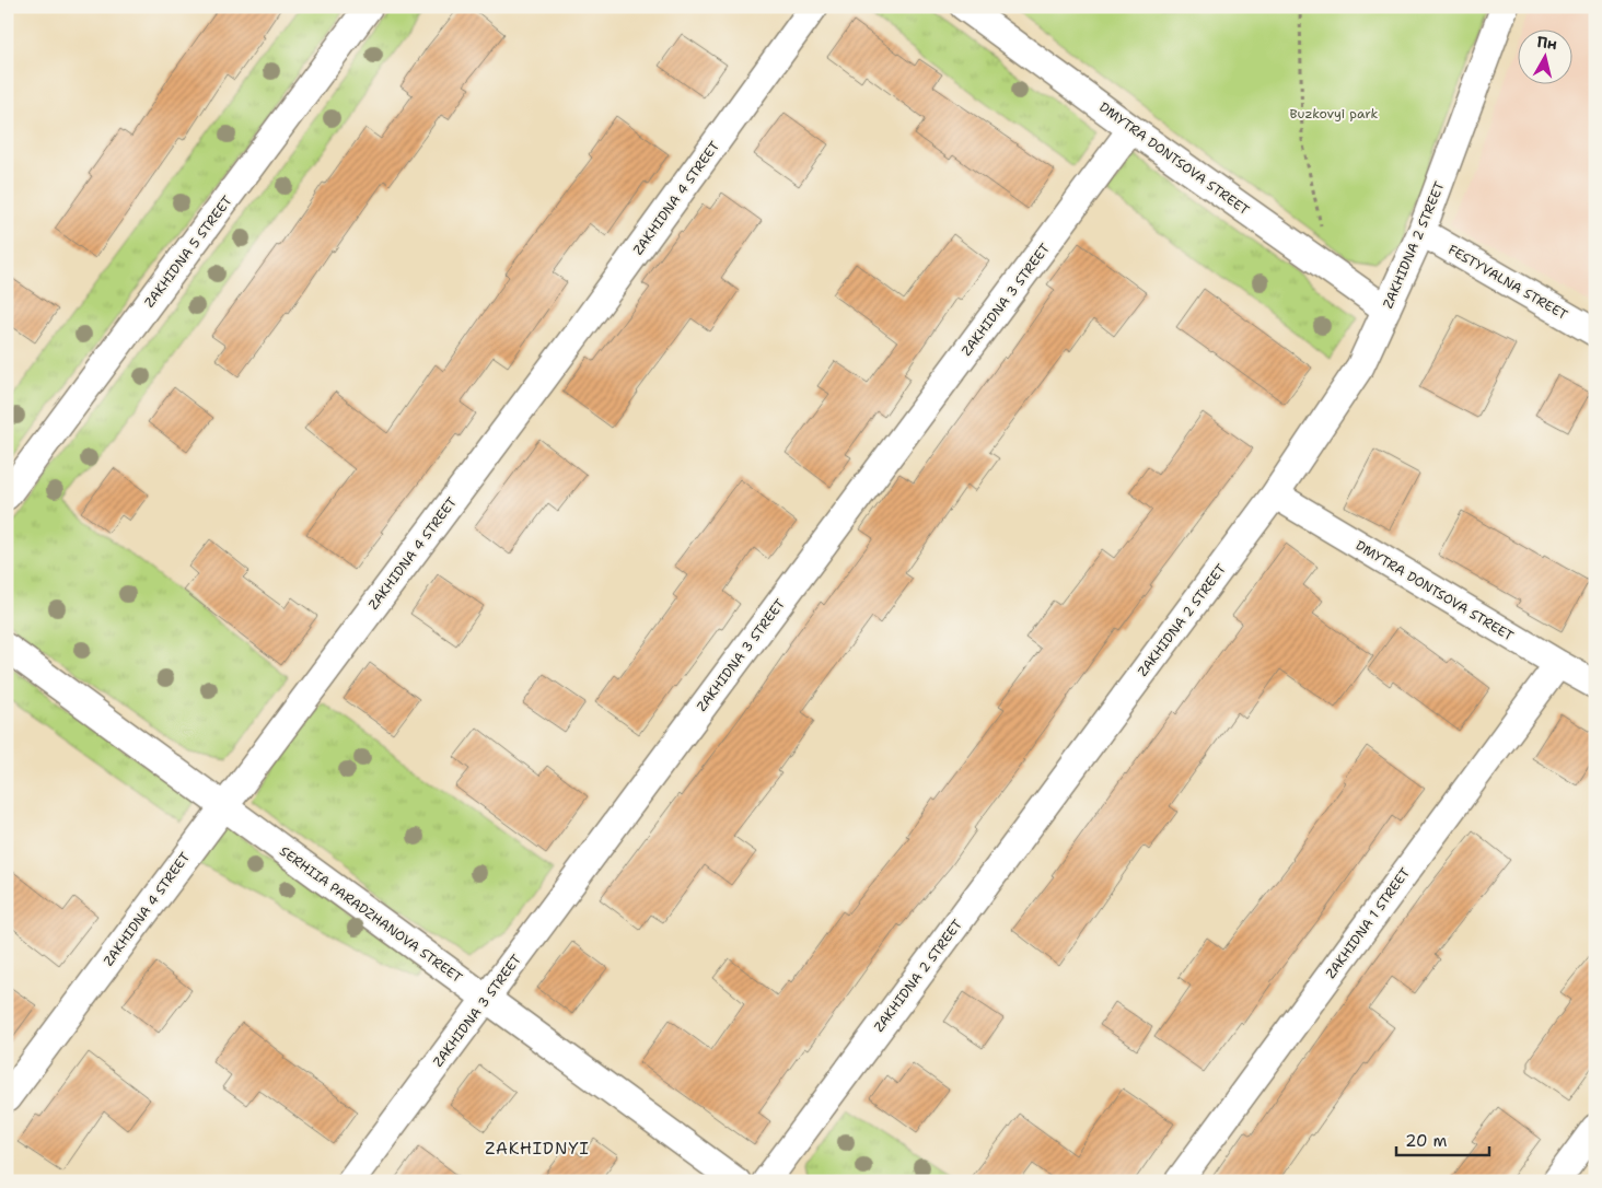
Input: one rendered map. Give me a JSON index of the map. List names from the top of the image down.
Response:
{
  "streets": {
    "street": [
      "DMYTRA DONTSOVA STREET",
      "ZAKHIDNA 4 STREET",
      "ZAKHIDNA 2 STREET",
      "ZAKHIDNA 5 STREET",
      "FESTYVALNA STREET",
      "ZAKHIDNA 3 STREET",
      "SERHIIA PARADZHANOVA STREET",
      "ZAKHIDNA 1 STREET"
    ]
  },
  "crossings": [
    ["DMYTRA DONTSOVA STREET", "ZAKHIDNA 2 STREET"],
    ["DMYTRA DONTSOVA STREET", "ZAKHIDNA 3 STREET"],
    ["DMYTRA DONTSOVA STREET", "ZAKHIDNA 1 STREET"],
    ["ZAKHIDNA 4 STREET", "SERHIIA PARADZHANOVA STREET"],
    ["ZAKHIDNA 2 STREET", "FESTYVALNA STREET"],
    ["ZAKHIDNA 3 STREET", "SERHIIA PARADZHANOVA STREET"]
  ],
  "districts": ["ZAKHIDNYI"],
  "parks": ["Buzkovyi park"],
  "scale_bar": "20 m",
  "north": "top"
}
